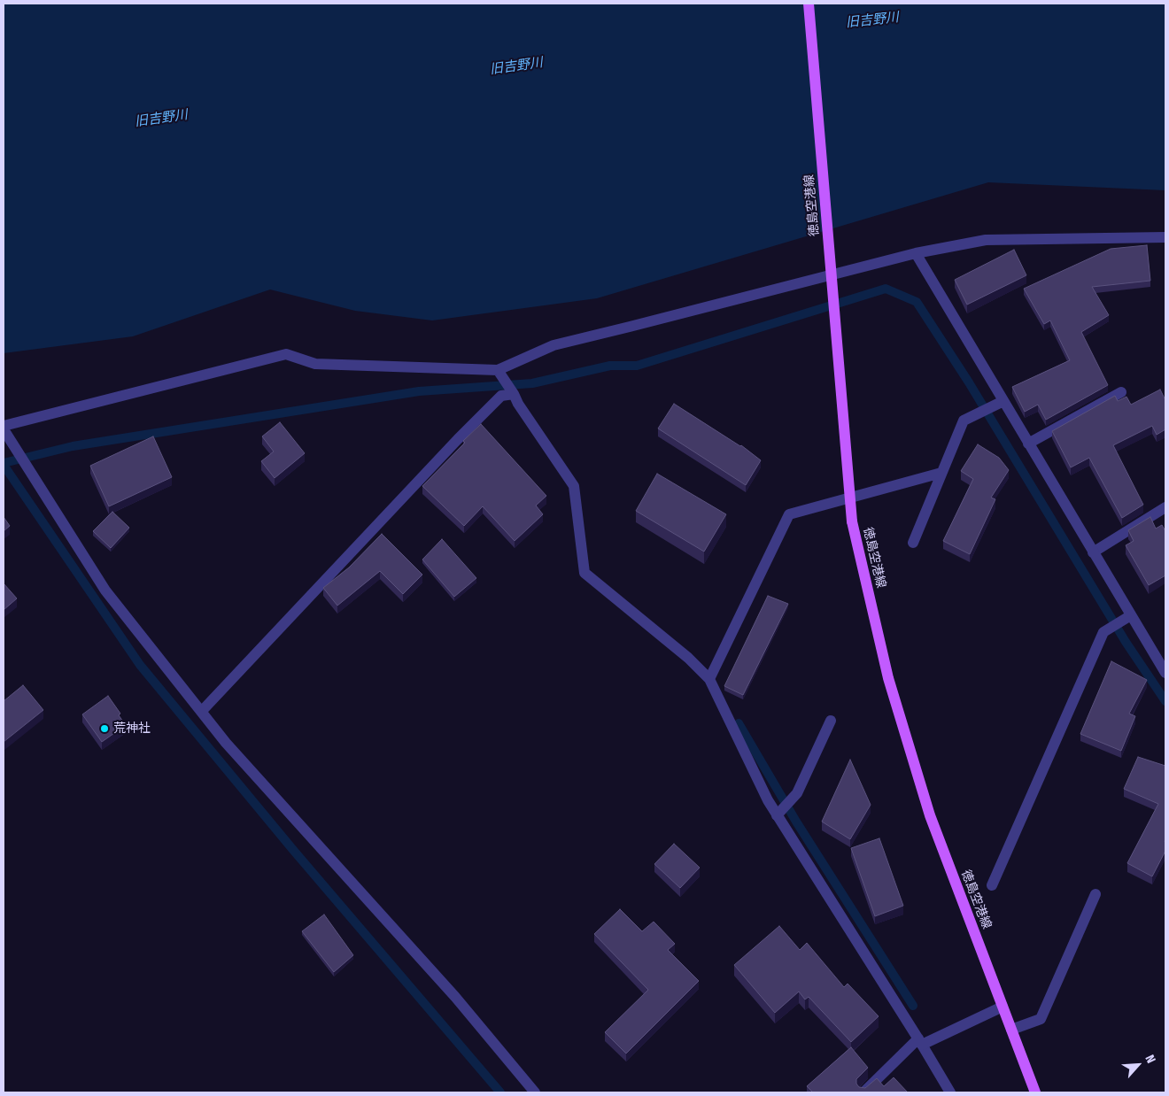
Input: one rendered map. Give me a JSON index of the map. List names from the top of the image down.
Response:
{
  "streets": {
    "main road": ["徳島空港線"]
  },
  "water": ["旧吉野川"],
  "places": ["荒神社"],
  "north": "top right"
}
